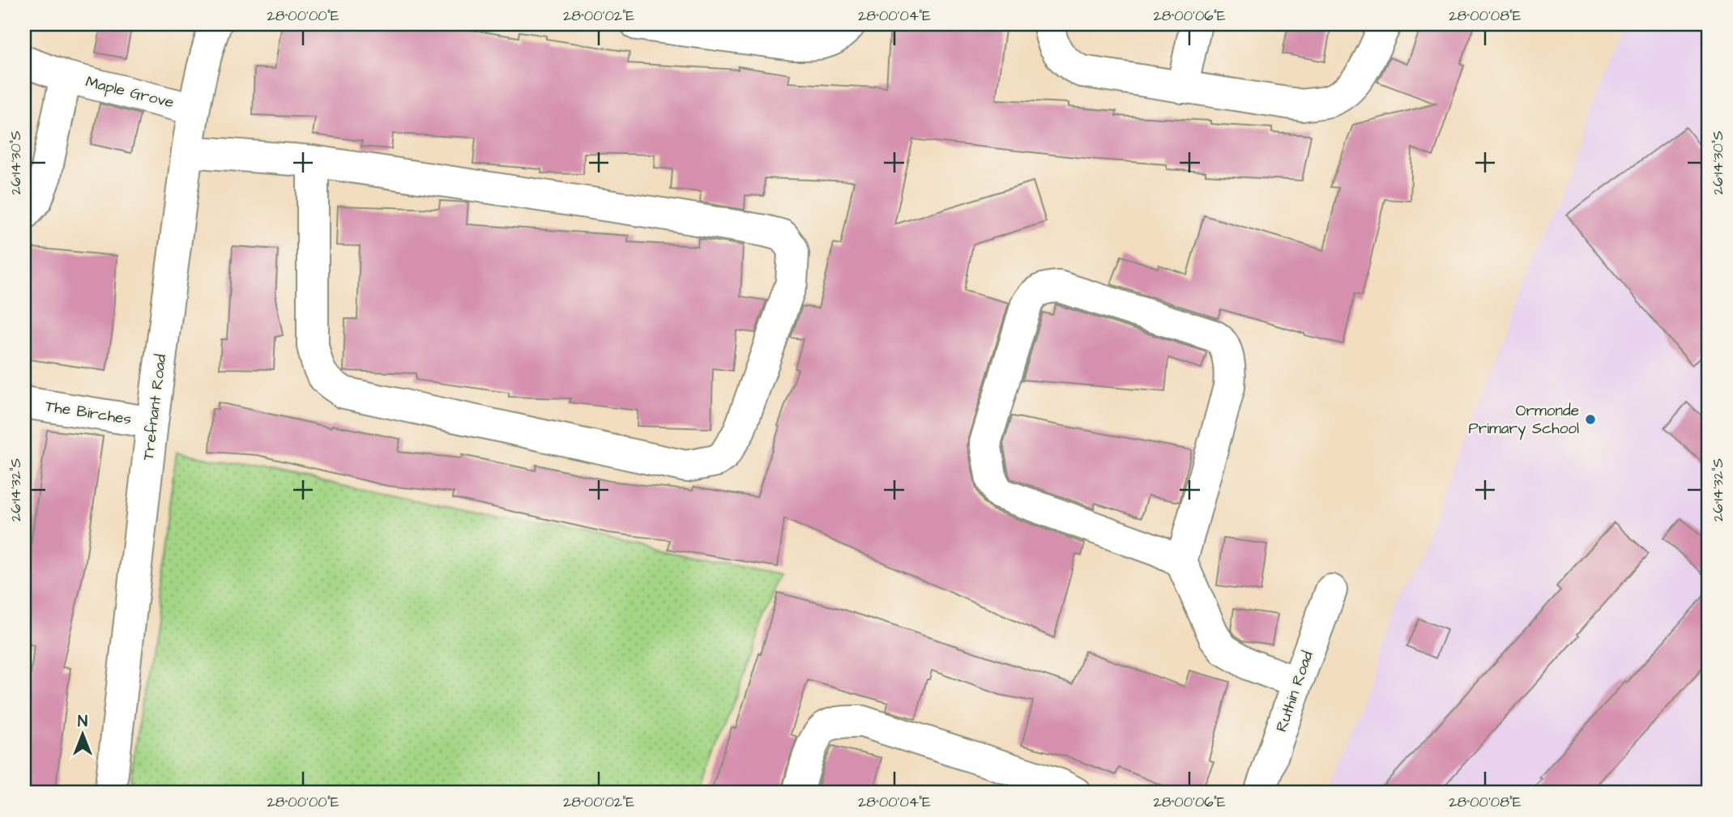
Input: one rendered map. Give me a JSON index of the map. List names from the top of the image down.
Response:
{
  "streets": {
    "street": [
      "Maple Grove",
      "Trefnant Road",
      "The Birches",
      "Ruthin Road"
    ]
  },
  "crossings": [
    ["Maple Grove", "Trefnant Road"],
    ["Trefnant Road", "The Birches"]
  ],
  "places": ["Ormonde Primary School"],
  "north": "top",
  "coordinates": [
    "28°00'00\"E",
    "28°00'02\"E",
    "28°00'04\"E",
    "28°00'06\"E",
    "28°00'08\"E",
    "26°14'30\"S",
    "26°14'32\"S"
  ]
}
